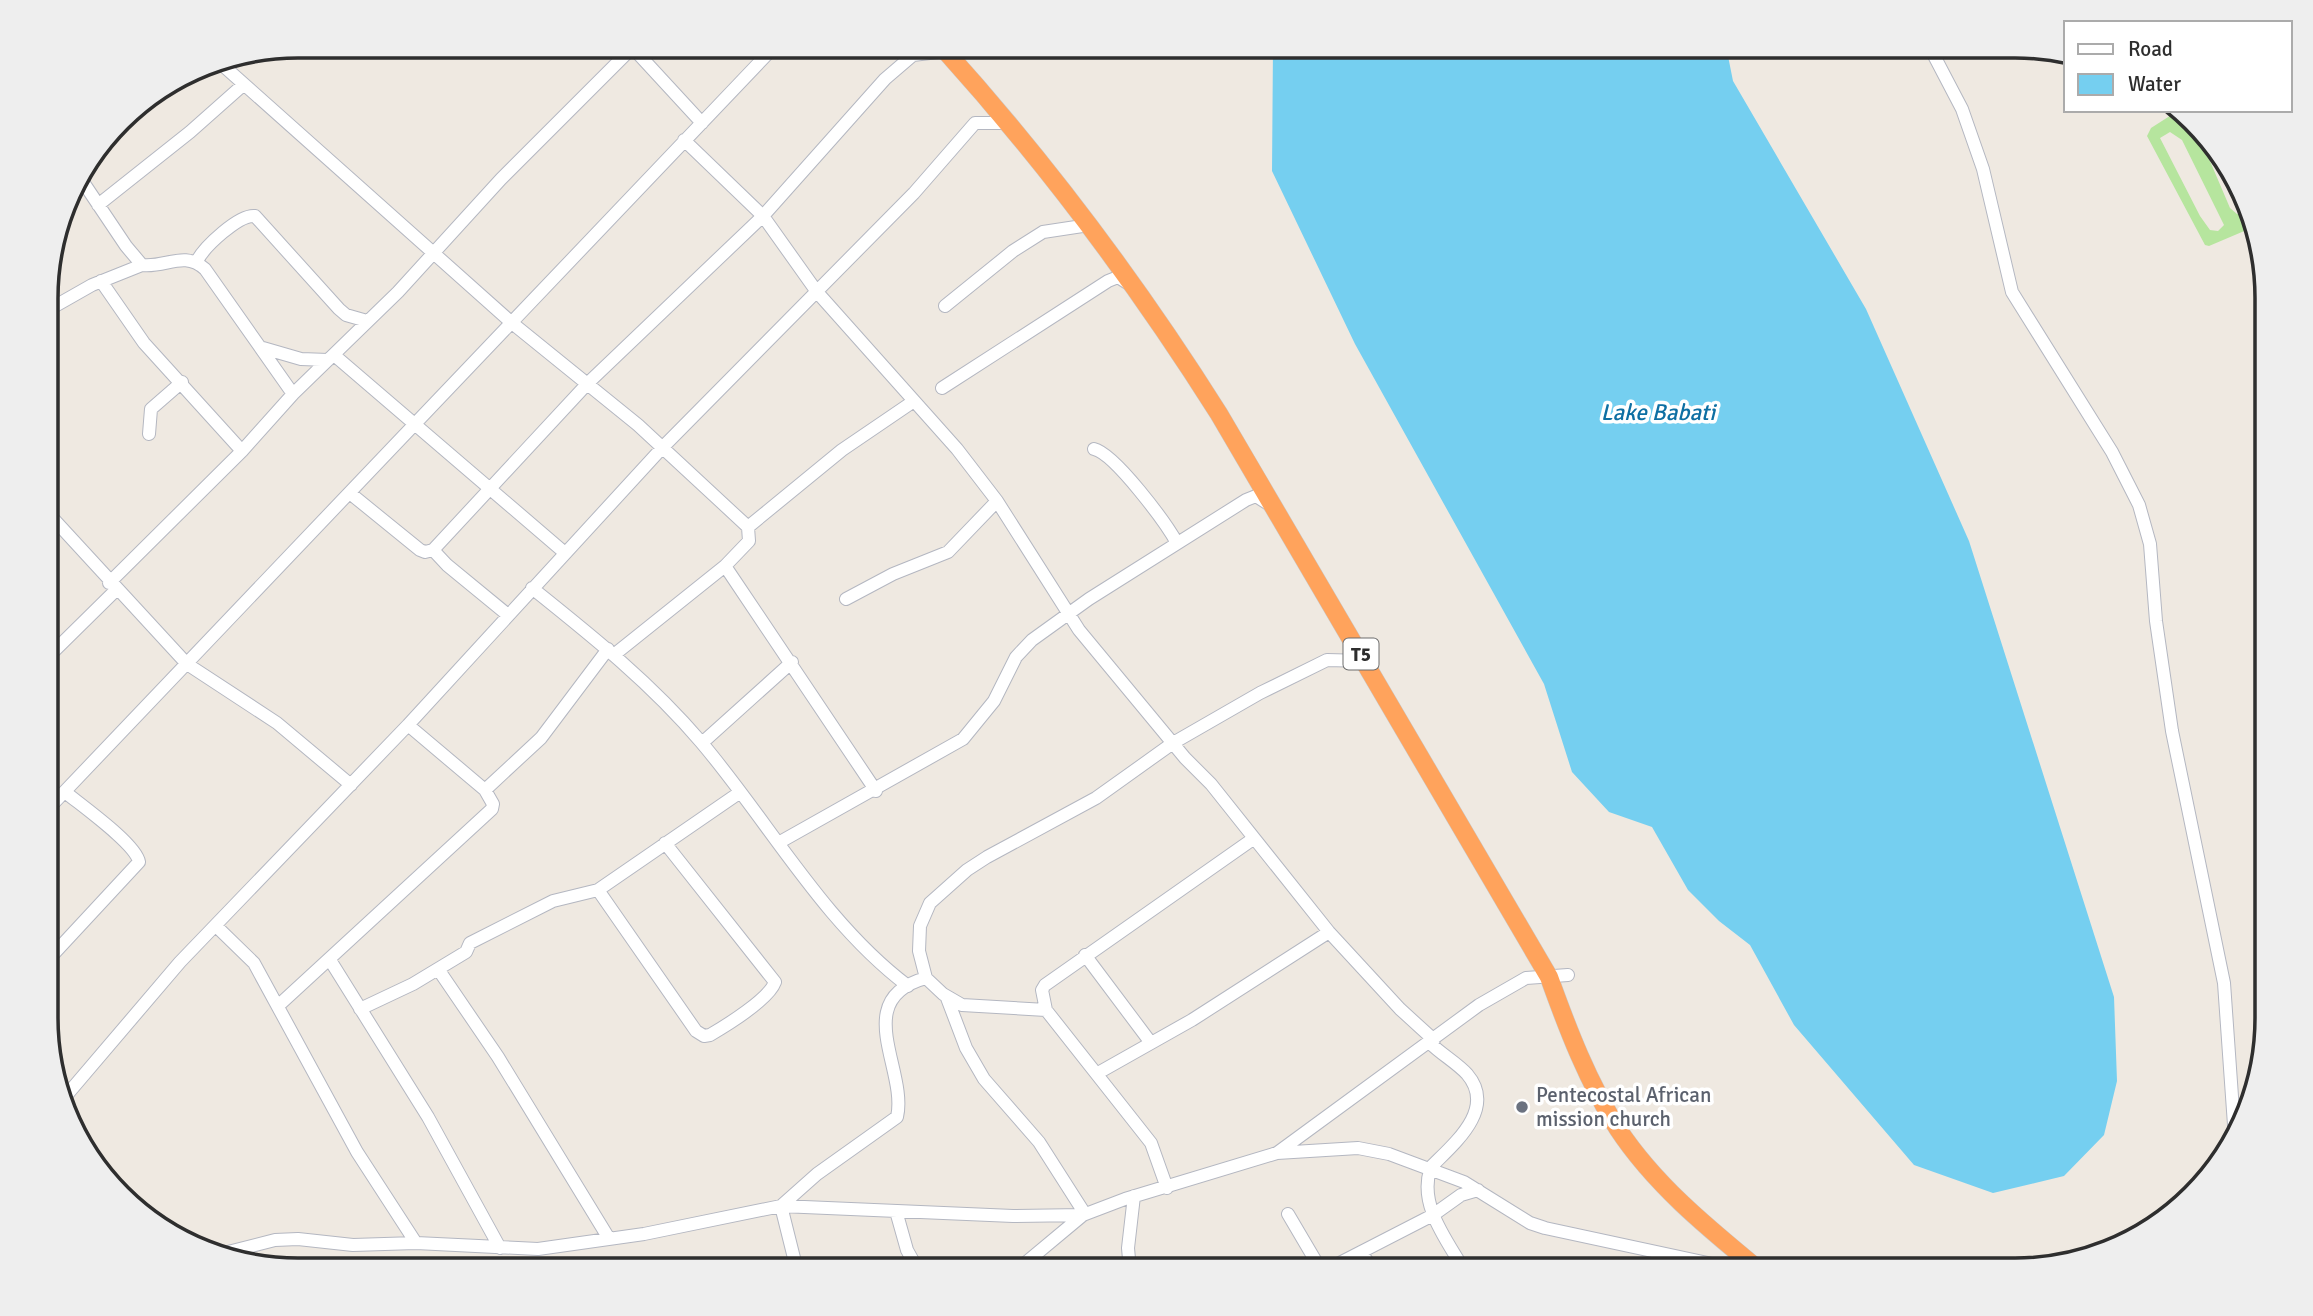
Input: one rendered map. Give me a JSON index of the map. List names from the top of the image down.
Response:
{
  "streets": {
    "highway": ["T5"]
  },
  "water": ["Lake Babati"],
  "places": ["Pentecostal African mission church"],
  "legend": ["Road", "Water"]
}
